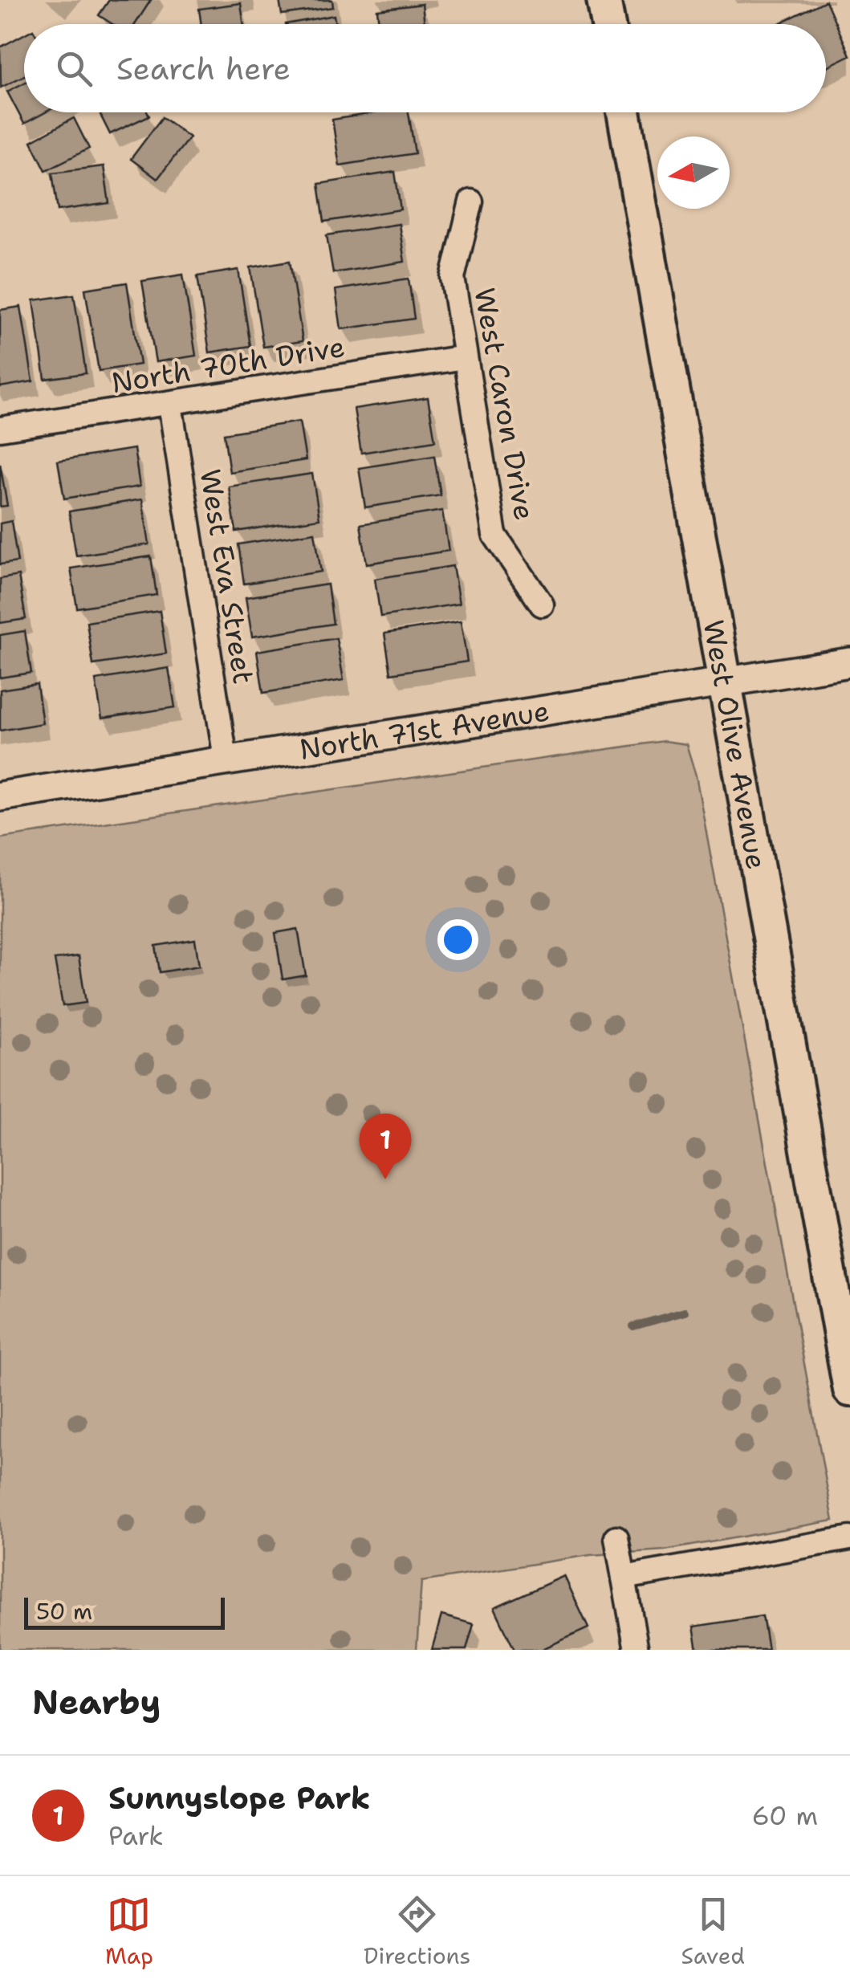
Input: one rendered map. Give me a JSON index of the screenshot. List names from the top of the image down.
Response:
{
  "streets": {
    "main road": ["West Olive Avenue"],
    "street": [
      "North 70th Drive",
      "West Caron Drive",
      "West Eva Street",
      "North 71st Avenue"
    ]
  },
  "crossings": [
    ["North 70th Drive", "West Caron Drive"],
    ["North 70th Drive", "West Eva Street"],
    ["West Eva Street", "North 71st Avenue"],
    ["North 71st Avenue", "West Olive Avenue"]
  ],
  "scale_bar": "50 m",
  "north": "left",
  "page": {
    "search": "Search here",
    "pins": "1",
    "scale": "50 m",
    "heading": "Nearby",
    "list": [
      {
        "mark": "1",
        "name": "Sunnyslope Park",
        "note": "Park",
        "value": "60 m"
      }
    ],
    "nav": ["Map", "Directions", "Saved"]
  }
}
